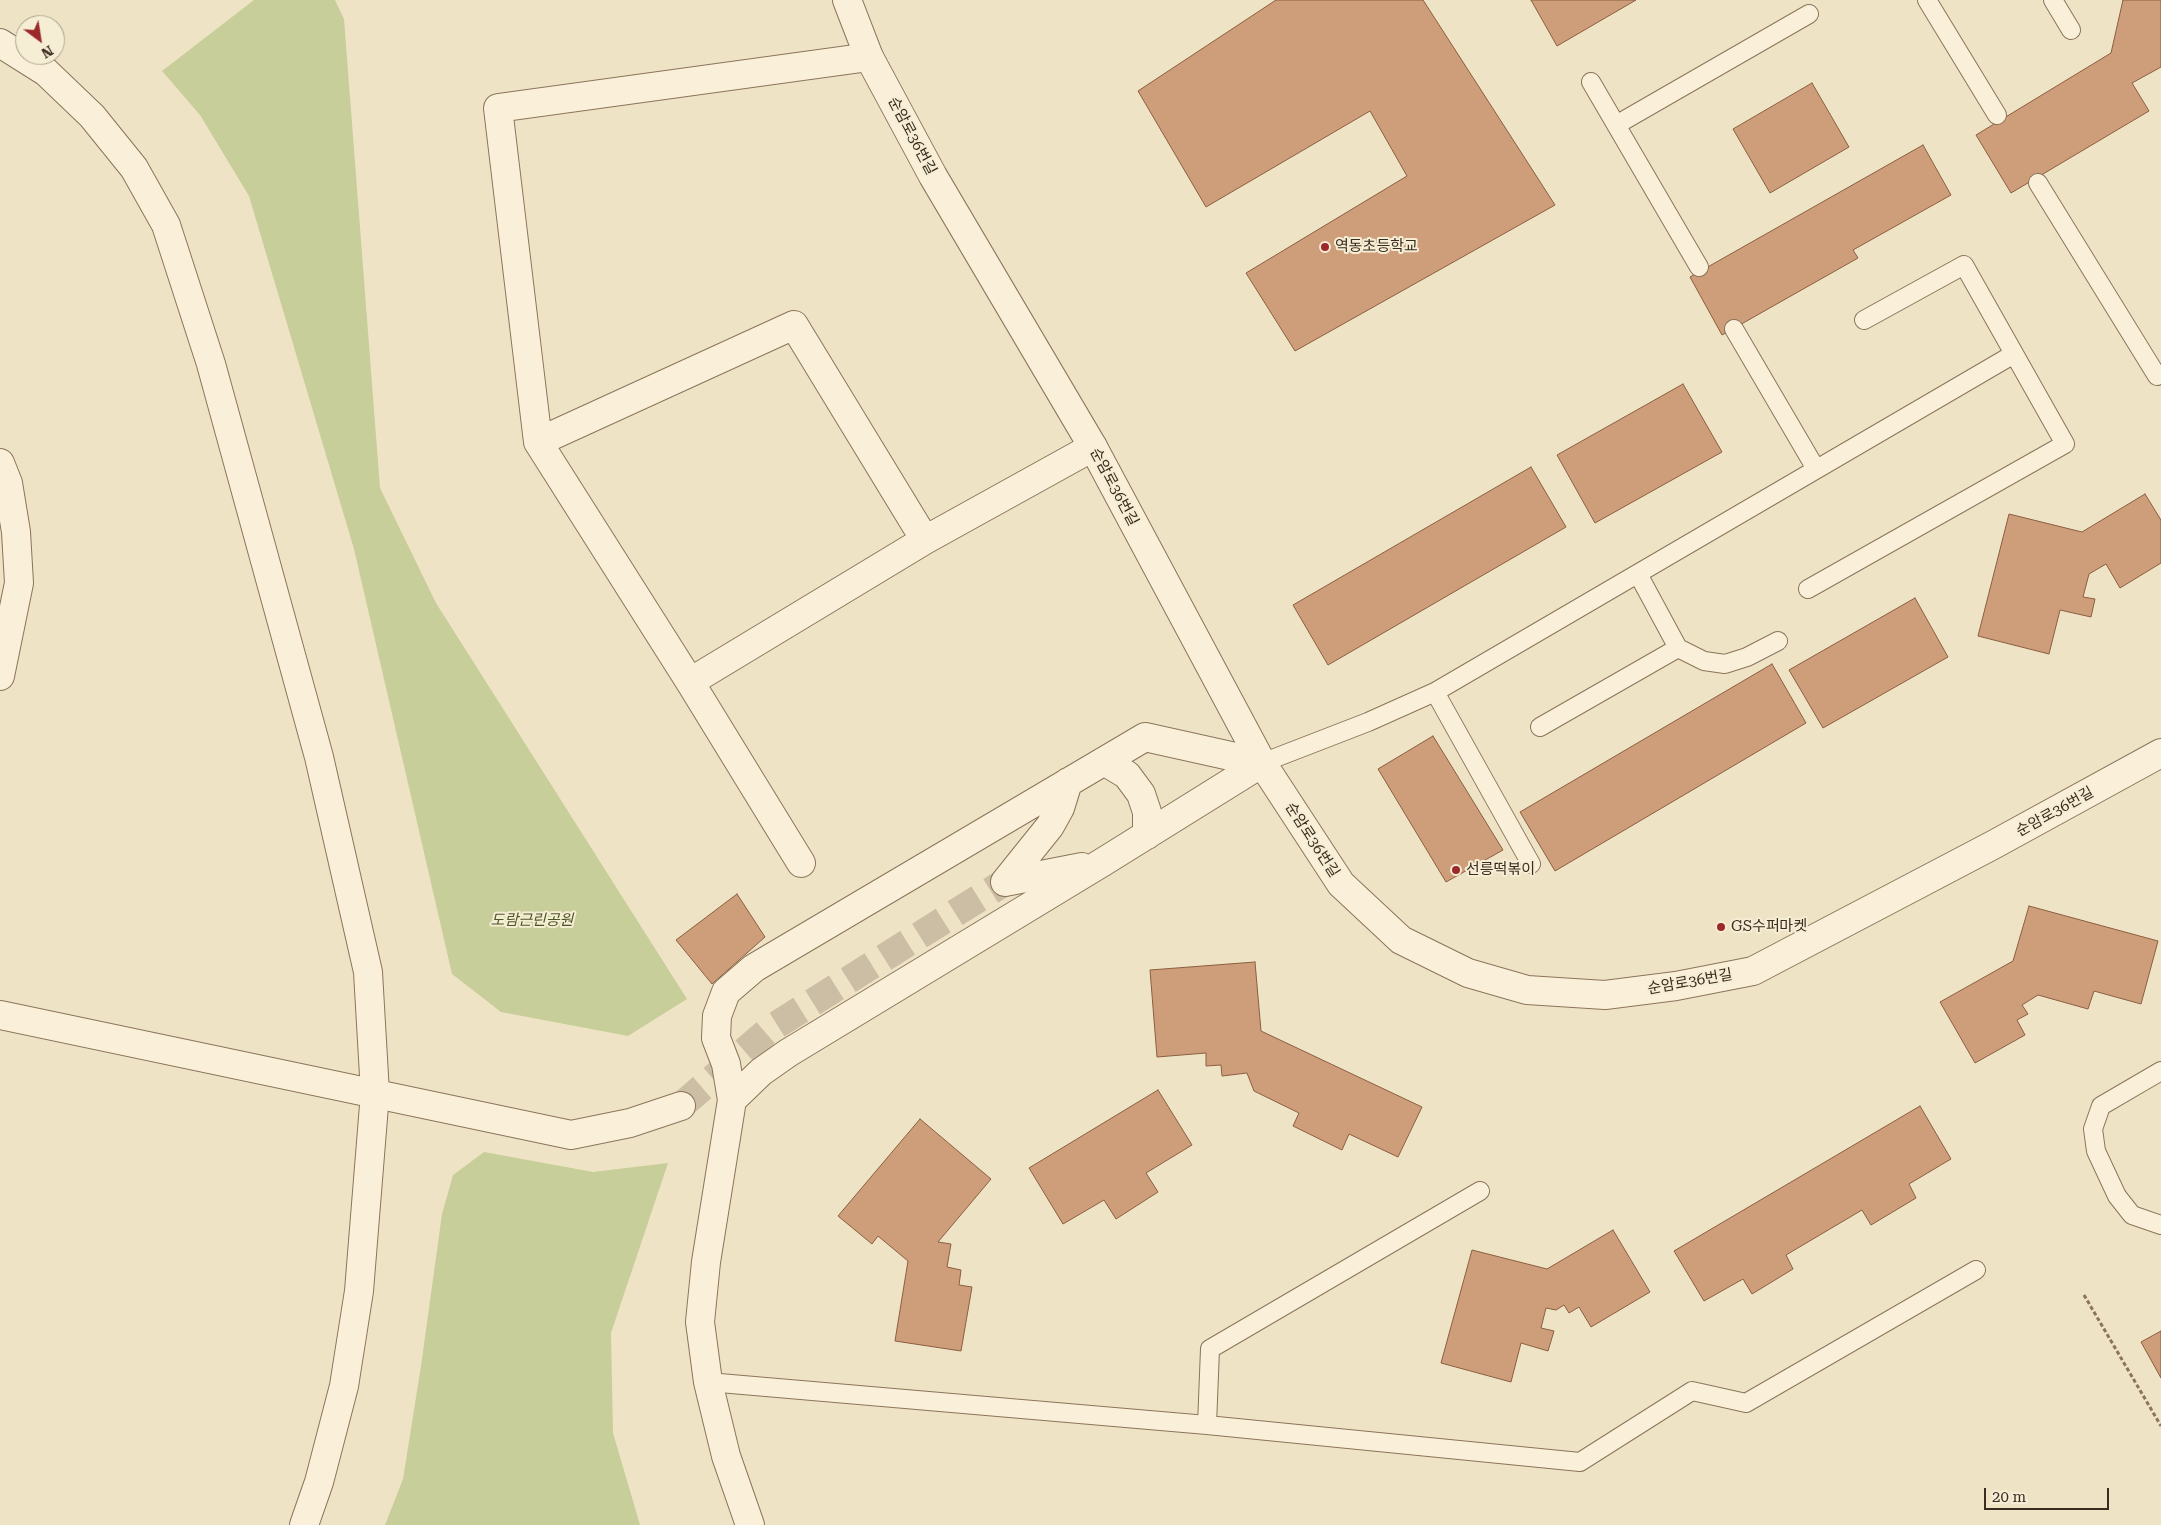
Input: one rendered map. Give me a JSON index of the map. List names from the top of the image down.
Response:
{
  "streets": {
    "street": ["순암로36번길"]
  },
  "parks": ["도람근린공원"],
  "places": ["역동초등학교", "선릉떡볶이", "GS수퍼마켓"],
  "scale_bar": "20 m",
  "north": "bottom right"
}
